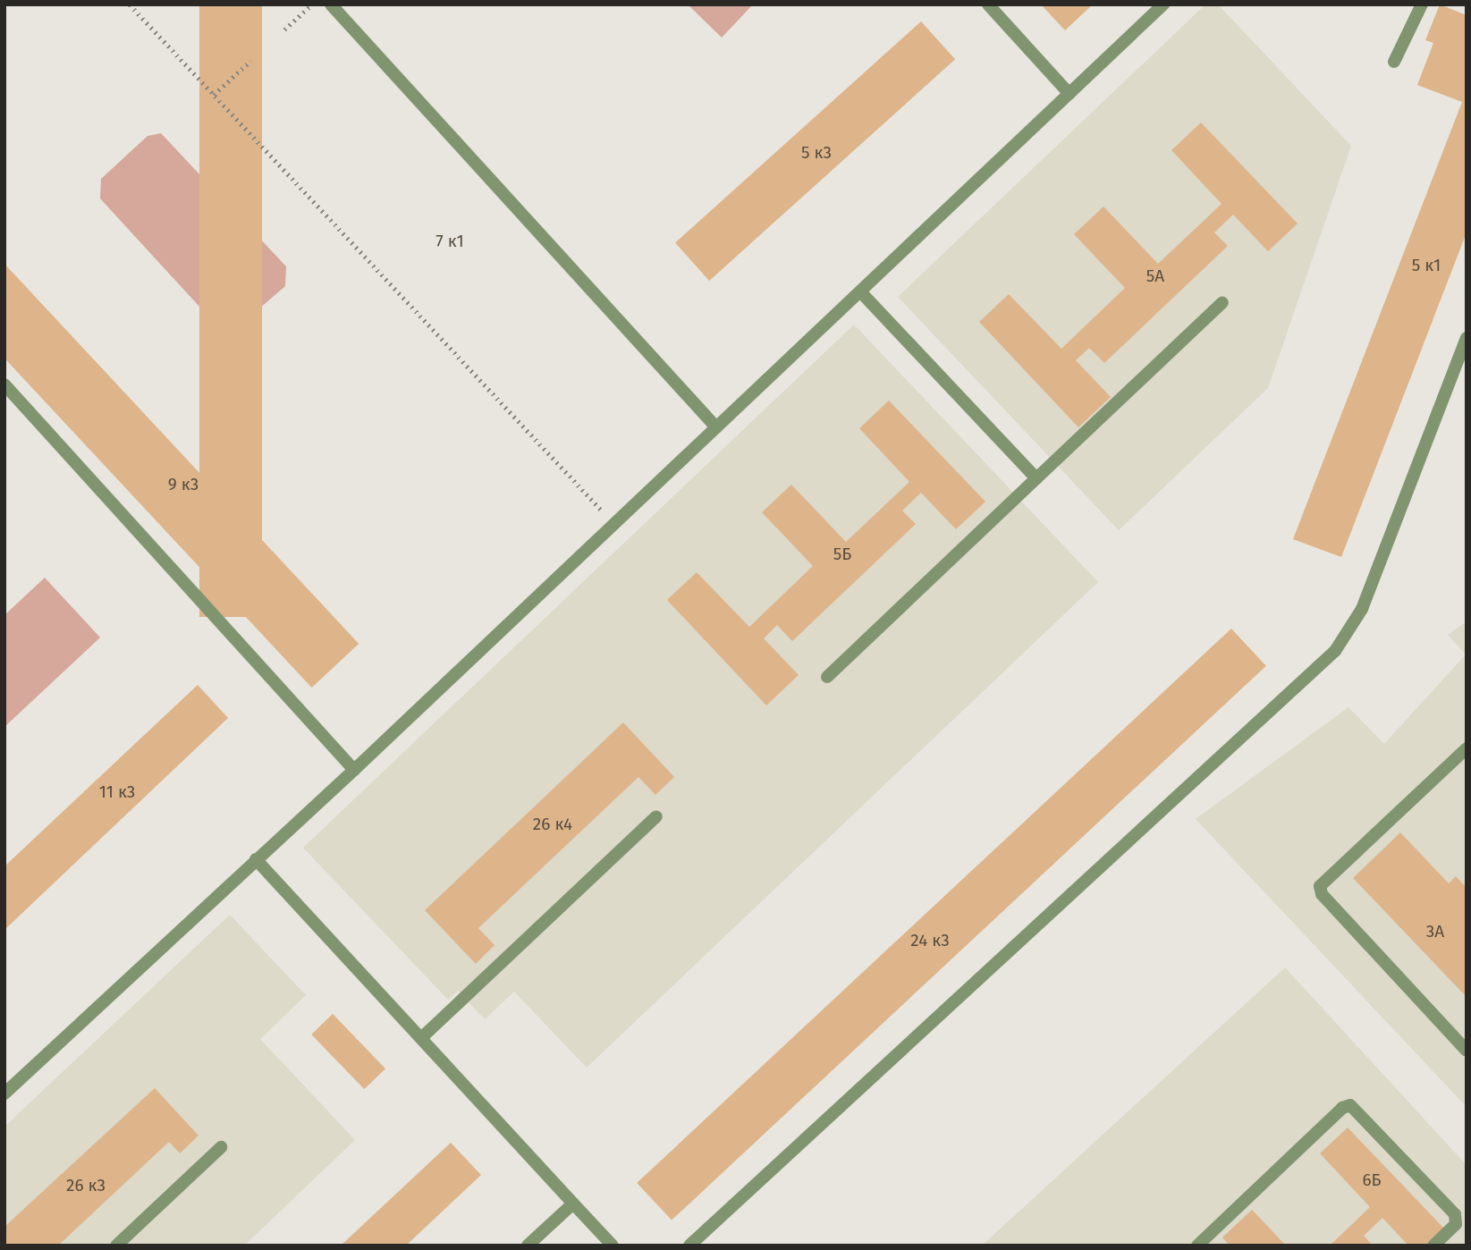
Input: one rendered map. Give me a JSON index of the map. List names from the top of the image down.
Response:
{
  "house_numbers": [
    "5 к3",
    "7 к1",
    "5 к1",
    "5А",
    "9 к3",
    "5Б",
    "11 к3",
    "26 к4",
    "3А",
    "24 к3",
    "6Б",
    "26 к3"
  ]
}
